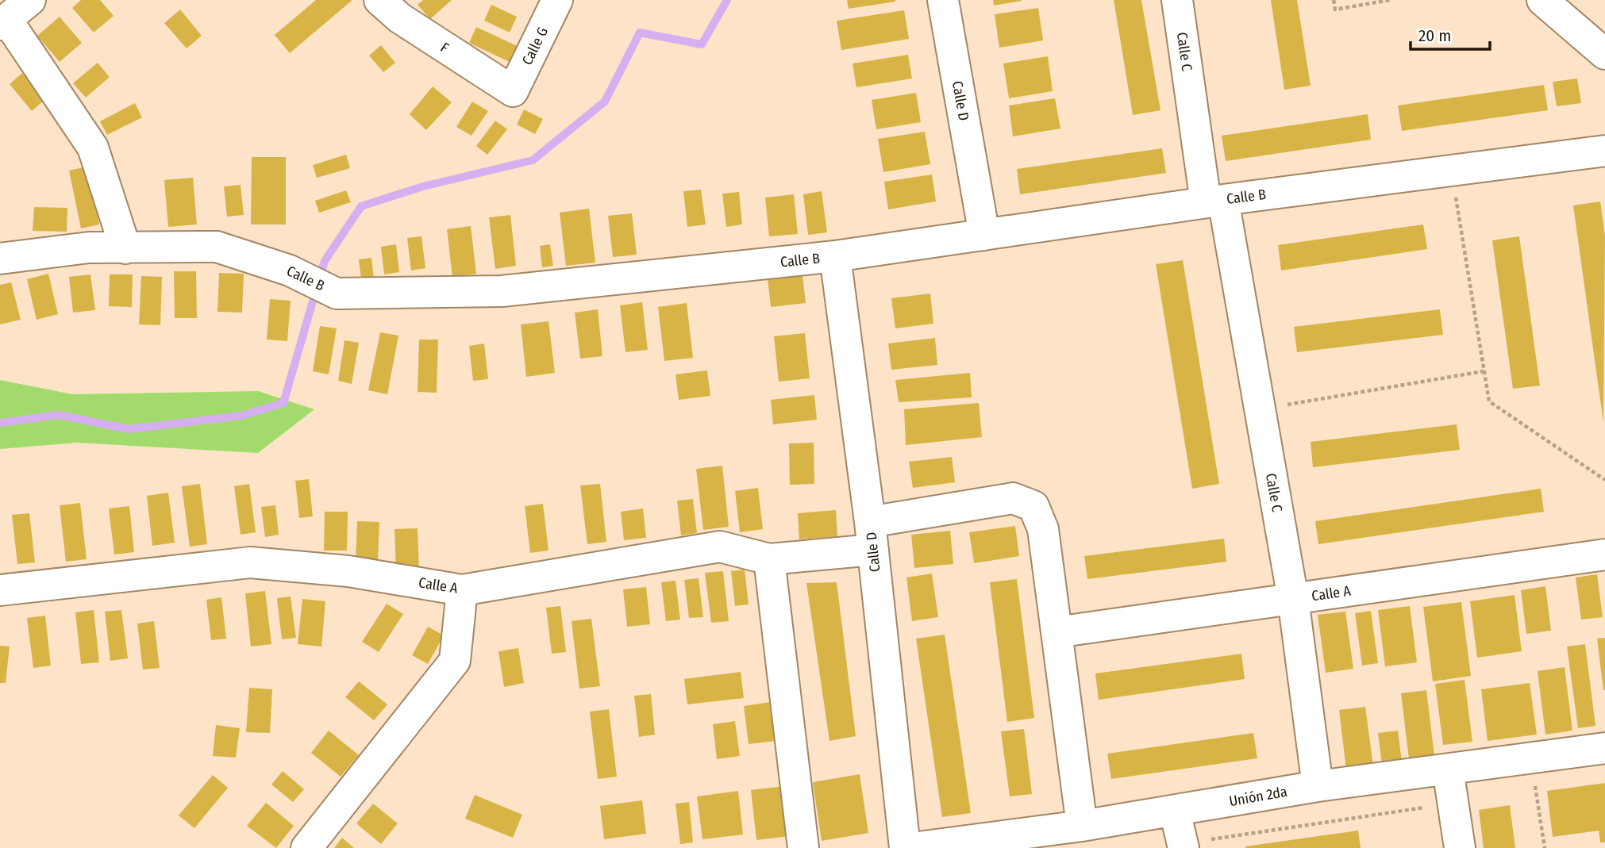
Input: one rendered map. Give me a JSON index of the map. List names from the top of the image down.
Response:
{
  "streets": {
    "street": [
      "Calle G",
      "F",
      "Calle C",
      "Calle D",
      "Calle B",
      "Calle A",
      "Unión 2da"
    ]
  },
  "crossings": [
    ["Calle G", "F"],
    ["Calle C", "Calle B"],
    ["Calle C", "Calle A"],
    ["Calle C", "Unión 2da"],
    ["Calle D", "Calle B"],
    ["Calle D", "Calle A"]
  ],
  "scale_bar": "20 m"
}
